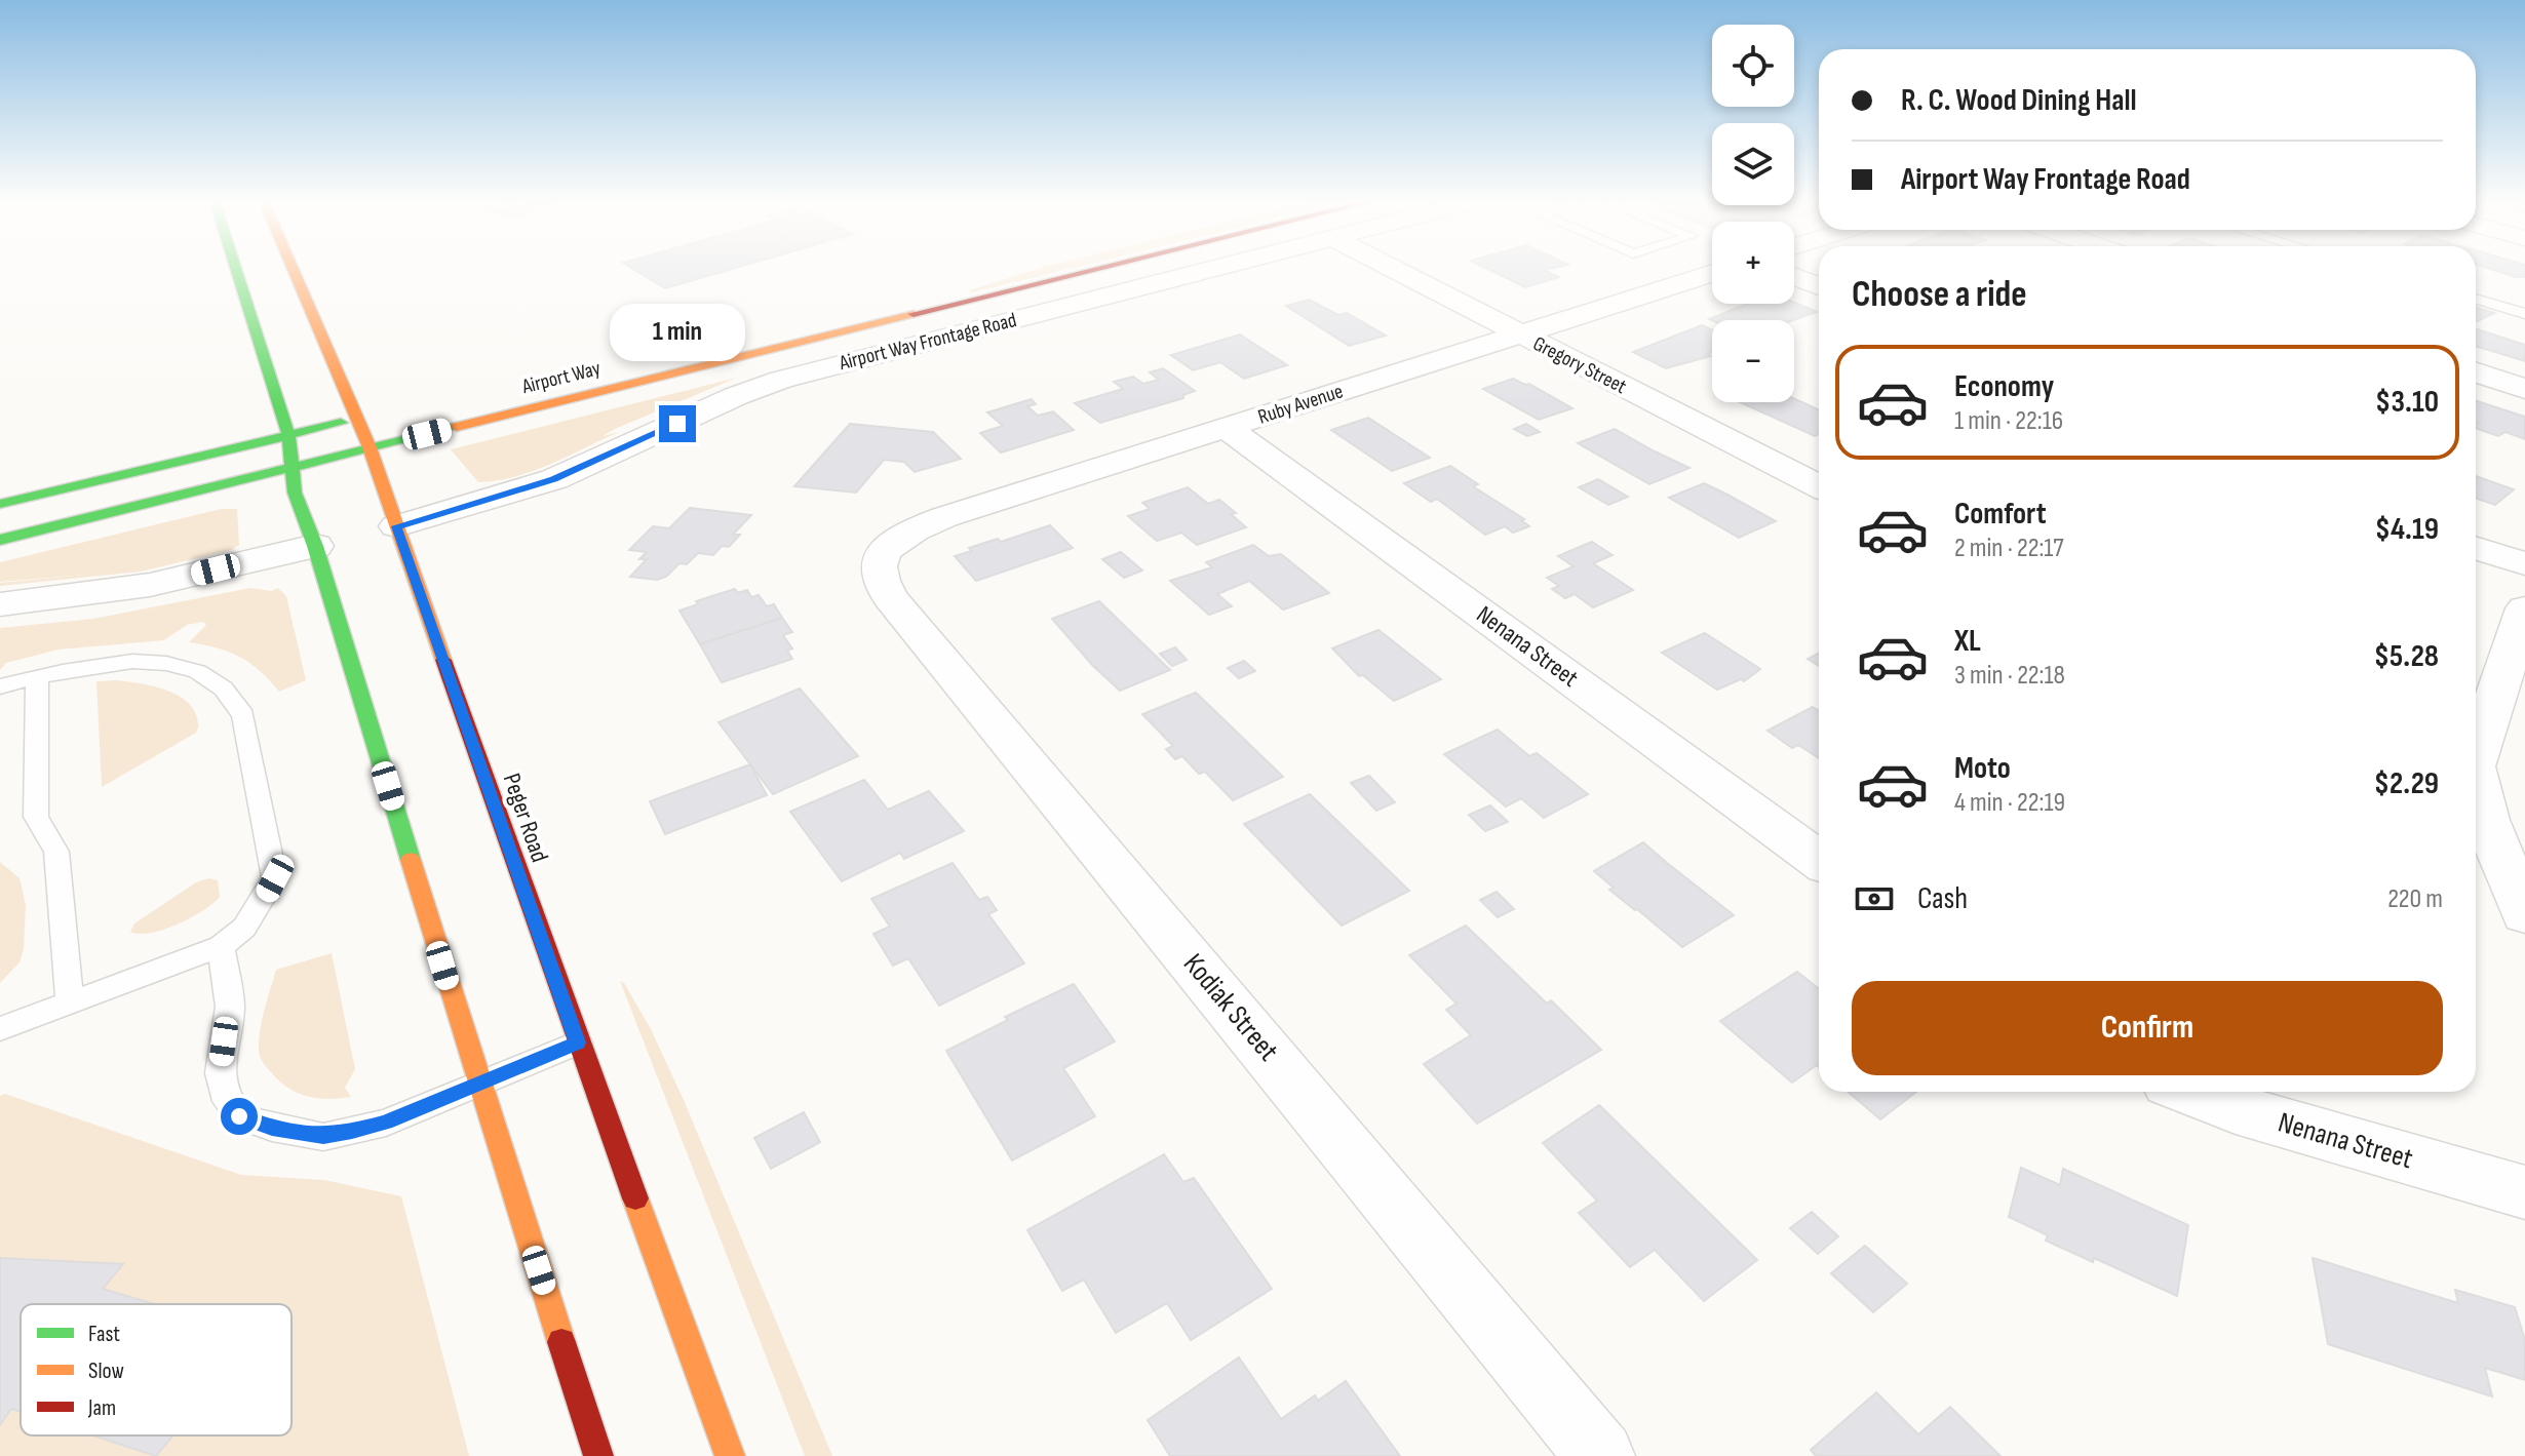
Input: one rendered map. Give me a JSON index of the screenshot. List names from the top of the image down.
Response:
{
  "streets": {
    "main road": ["Airport Way", "Peger Road"],
    "street": [
      "Airport Way Frontage Road",
      "Gregory Street",
      "Ruby Avenue",
      "Nenana Street",
      "Kodiak Street"
    ]
  },
  "crossings": [
    ["Airport Way Frontage Road", "Peger Road"],
    ["Gregory Street", "Ruby Avenue"],
    ["Airport Way", "Peger Road"],
    ["Ruby Avenue", "Nenana Street"],
    ["Ruby Avenue", "Kodiak Street"]
  ],
  "legend": ["Fast", "Slow", "Jam"],
  "page": {
    "map_buttons": ["+", "−"],
    "banner": ["R. C. Wood Dining Hall", "Airport Way Frontage Road"],
    "heading": "Choose a ride",
    "bubble": "1 min",
    "list": [
      {
        "name": "Economy",
        "note": "1 min · 22:16",
        "value": "$3.10"
      },
      {
        "name": "Comfort",
        "note": "2 min · 22:17",
        "value": "$4.19"
      },
      {
        "name": "XL",
        "note": "3 min · 22:18",
        "value": "$5.28"
      },
      {
        "name": "Moto",
        "note": "4 min · 22:19",
        "value": "$2.29"
      }
    ],
    "pay": ["Cash", "220 m"],
    "buttons": "Confirm"
  }
}
